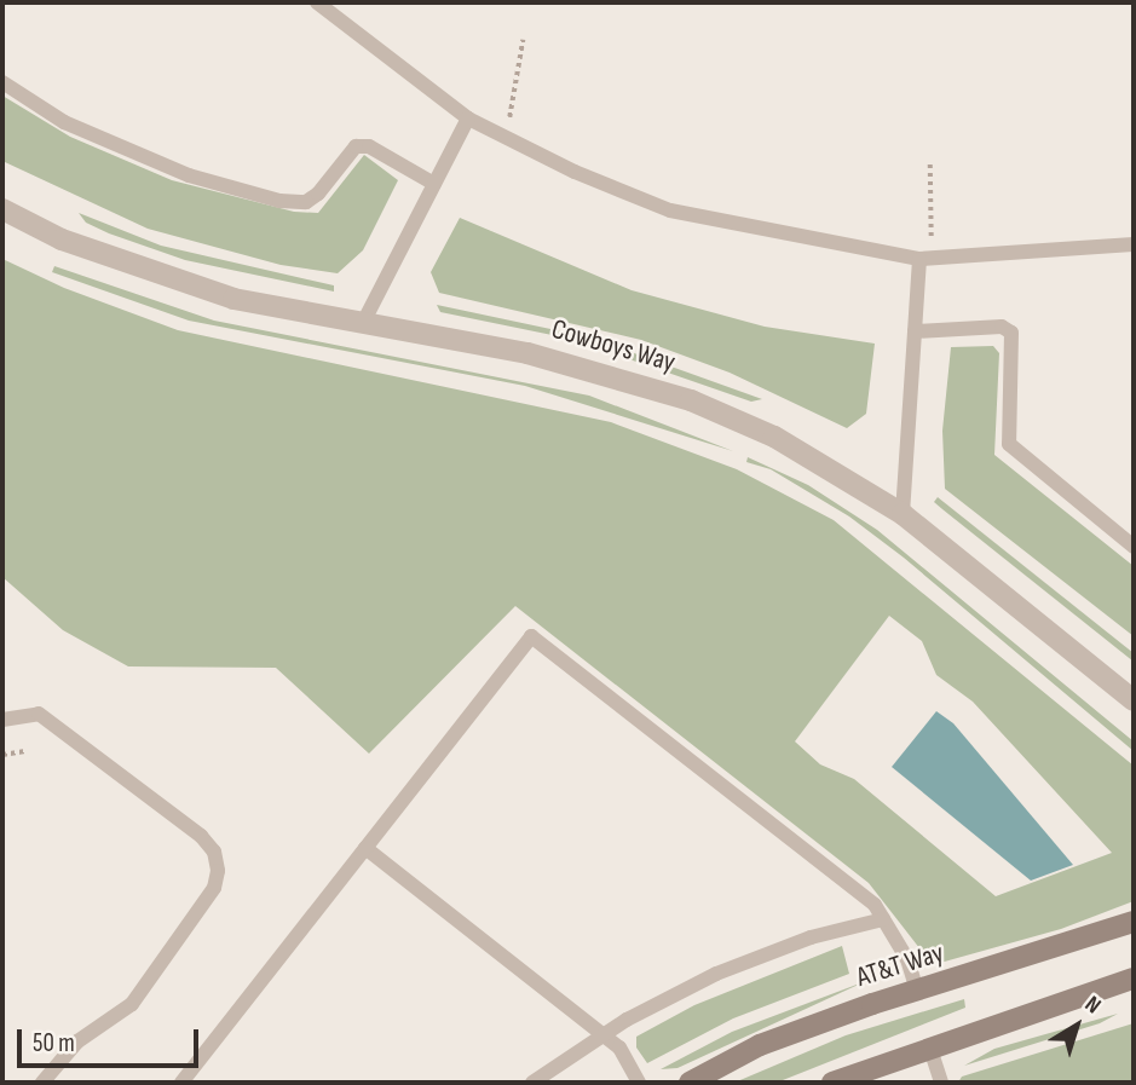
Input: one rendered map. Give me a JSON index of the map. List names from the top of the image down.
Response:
{
  "streets": {
    "main road": ["AT&T Way"],
    "street": ["Cowboys Way"]
  },
  "scale_bar": "50 m",
  "north": "top right"
}
